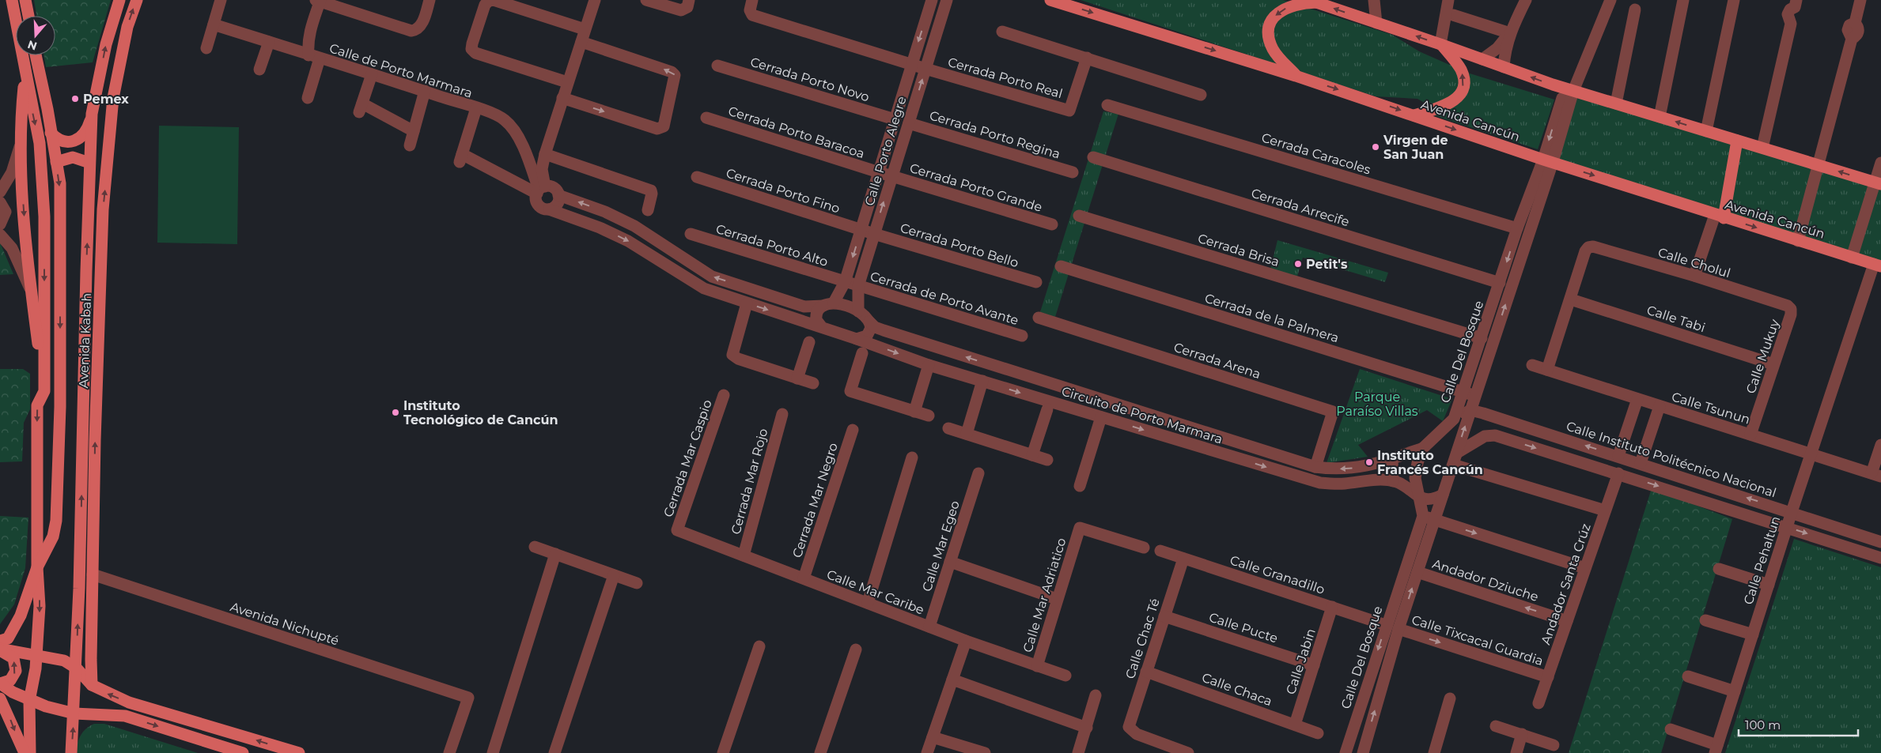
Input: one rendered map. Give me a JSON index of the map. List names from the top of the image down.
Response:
{
  "streets": {
    "main road": ["Avenida Cancún", "Avenida Kabah"],
    "street": [
      "Calle de Porto Marmara",
      "Cerrada Porto Real",
      "Cerrada Porto Novo",
      "Cerrada Porto Baracoa",
      "Cerrada Porto Regina",
      "Calle Porto Alegre",
      "Cerrada Caracoles",
      "Cerrada Porto Grande",
      "Cerrada Porto Fino",
      "Cerrada Arrecife",
      "Cerrada Porto Alto",
      "Cerrada Porto Bello",
      "Cerrada Brisa",
      "Calle Cholul",
      "Cerrada de Porto Avante",
      "Cerrada de la Palmera",
      "Calle Tabi",
      "Calle Del Bosque",
      "Calle Mukuy",
      "Cerrada Arena",
      "Calle Tsunun",
      "Circuito de Porto Marmara",
      "Cerrada Mar Caspio",
      "Calle Instituto Politécnico Nacional",
      "Cerrada Mar Rojo",
      "Cerrada Mar Negro",
      "Calle Mar Egeo",
      "Calle Pehaltun",
      "Calle Granadillo",
      "Andador Dziuche",
      "Andador Santa Crúz",
      "Calle Mar Caribe",
      "Calle Mar Adriatico",
      "Avenida Nichupté",
      "Calle Pucte",
      "Calle Chac Té",
      "Calle Tixcacal Guardia",
      "Calle Jabin",
      "Calle Chaca"
    ]
  },
  "crossings": [
    ["Calle de Porto Marmara", "Circuito de Porto Marmara"],
    ["Cerrada Porto Real", "Calle Porto Alegre"],
    ["Cerrada Porto Novo", "Calle Porto Alegre"],
    ["Avenida Cancún", "Calle Del Bosque"],
    ["Avenida Cancún", "Calle Pehaltun"],
    ["Cerrada Porto Baracoa", "Calle Porto Alegre"],
    ["Cerrada Porto Baracoa", "Cerrada Porto Grande"],
    ["Cerrada Porto Regina", "Calle Porto Alegre"],
    ["Calle Porto Alegre", "Cerrada Porto Grande"],
    ["Calle Porto Alegre", "Cerrada Porto Fino"],
    ["Calle Porto Alegre", "Cerrada Porto Alto"],
    ["Calle Porto Alegre", "Cerrada Porto Bello"],
    ["Calle Porto Alegre", "Cerrada de Porto Avante"],
    ["Calle Porto Alegre", "Circuito de Porto Marmara"],
    ["Cerrada Caracoles", "Calle Del Bosque"],
    ["Cerrada Porto Fino", "Cerrada Porto Bello"],
    ["Cerrada Arrecife", "Calle Del Bosque"],
    ["Cerrada Porto Alto", "Cerrada de Porto Avante"],
    ["Cerrada Brisa", "Calle Del Bosque"],
    ["Calle Cholul", "Calle Tabi"],
    ["Calle Cholul", "Calle Mukuy"],
    ["Cerrada de la Palmera", "Calle Del Bosque"],
    ["Calle Tabi", "Calle Mukuy"],
    ["Avenida Kabah", "Avenida Nichupté"],
    ["Calle Del Bosque", "Circuito de Porto Marmara"],
    ["Calle Del Bosque", "Calle Instituto Politécnico Nacional"],
    ["Calle Del Bosque", "Calle Granadillo"],
    ["Calle Del Bosque", "Andador Dziuche"],
    ["Calle Del Bosque", "Calle Tixcacal Guardia"],
    ["Calle Mukuy", "Calle Tsunun"],
    ["Cerrada Arena", "Circuito de Porto Marmara"],
    ["Calle Tsunun", "Calle Pehaltun"],
    ["Cerrada Mar Caspio", "Calle Mar Caribe"],
    ["Calle Instituto Politécnico Nacional", "Calle Pehaltun"],
    ["Cerrada Mar Rojo", "Calle Mar Caribe"],
    ["Cerrada Mar Negro", "Calle Mar Caribe"],
    ["Calle Mar Egeo", "Calle Mar Caribe"],
    ["Calle Granadillo", "Calle Chac Té"],
    ["Calle Granadillo", "Calle Jabin"],
    ["Andador Dziuche", "Andador Santa Crúz"],
    ["Andador Santa Crúz", "Calle Tixcacal Guardia"],
    ["Calle Mar Caribe", "Calle Mar Adriatico"],
    ["Calle Pucte", "Calle Chac Té"],
    ["Calle Pucte", "Calle Jabin"],
    ["Calle Chac Té", "Calle Chaca"],
    ["Calle Jabin", "Calle Chaca"]
  ],
  "one_way": ["Calle Tixcacal Guardia"],
  "parks": ["Parque Paraíso Villas"],
  "places": [
    "Pemex",
    "Virgen de San Juan",
    "Petit's",
    "Instituto Tecnológico de Cancún",
    "Instituto Francés Cancún"
  ],
  "scale_bar": "100 m",
  "north": "bottom"
}
